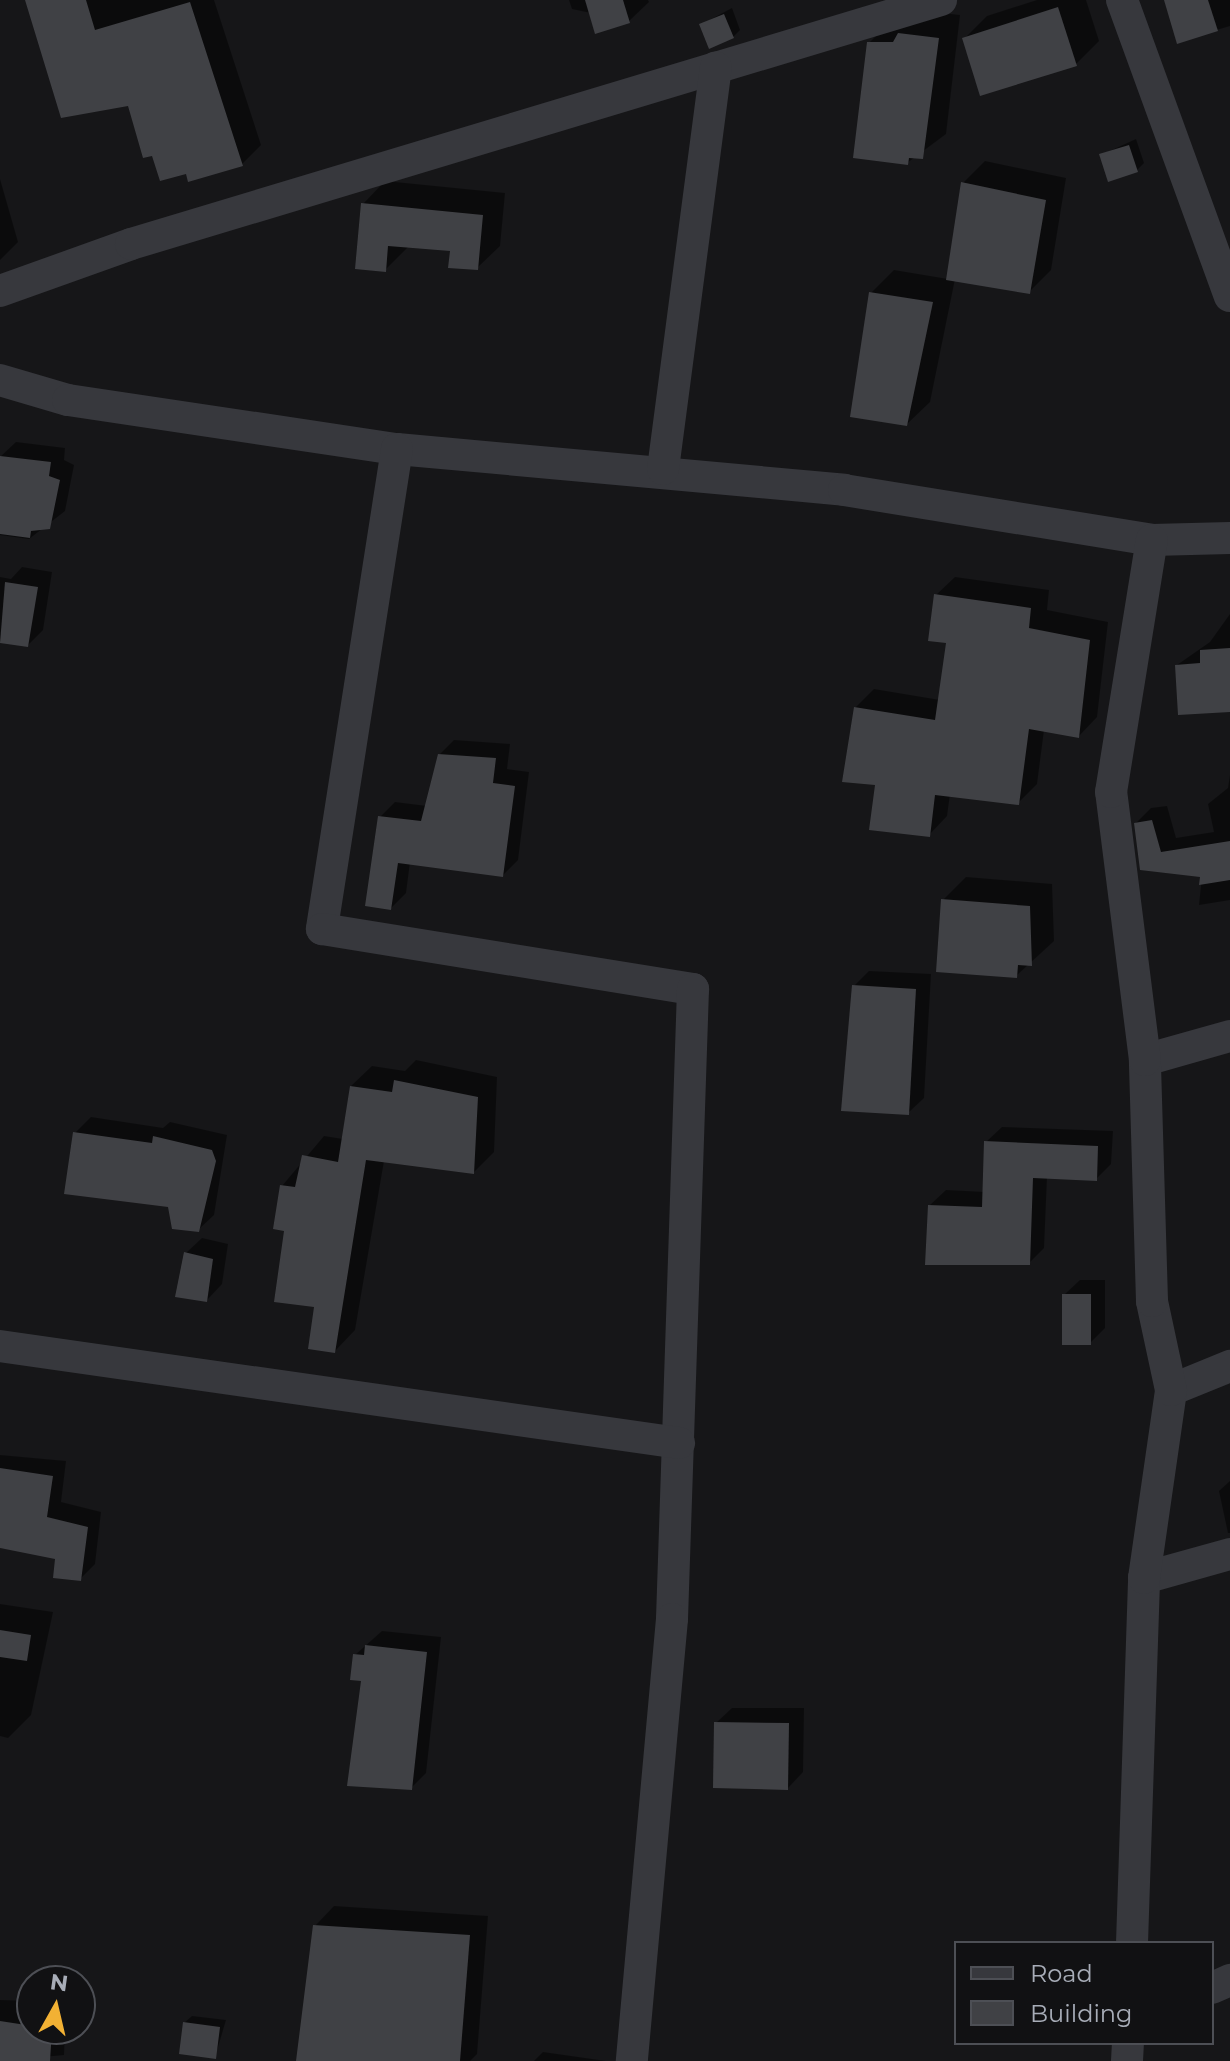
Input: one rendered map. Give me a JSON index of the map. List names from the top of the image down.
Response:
{
  "legend": ["Road", "Building"],
  "north": "top"
}
